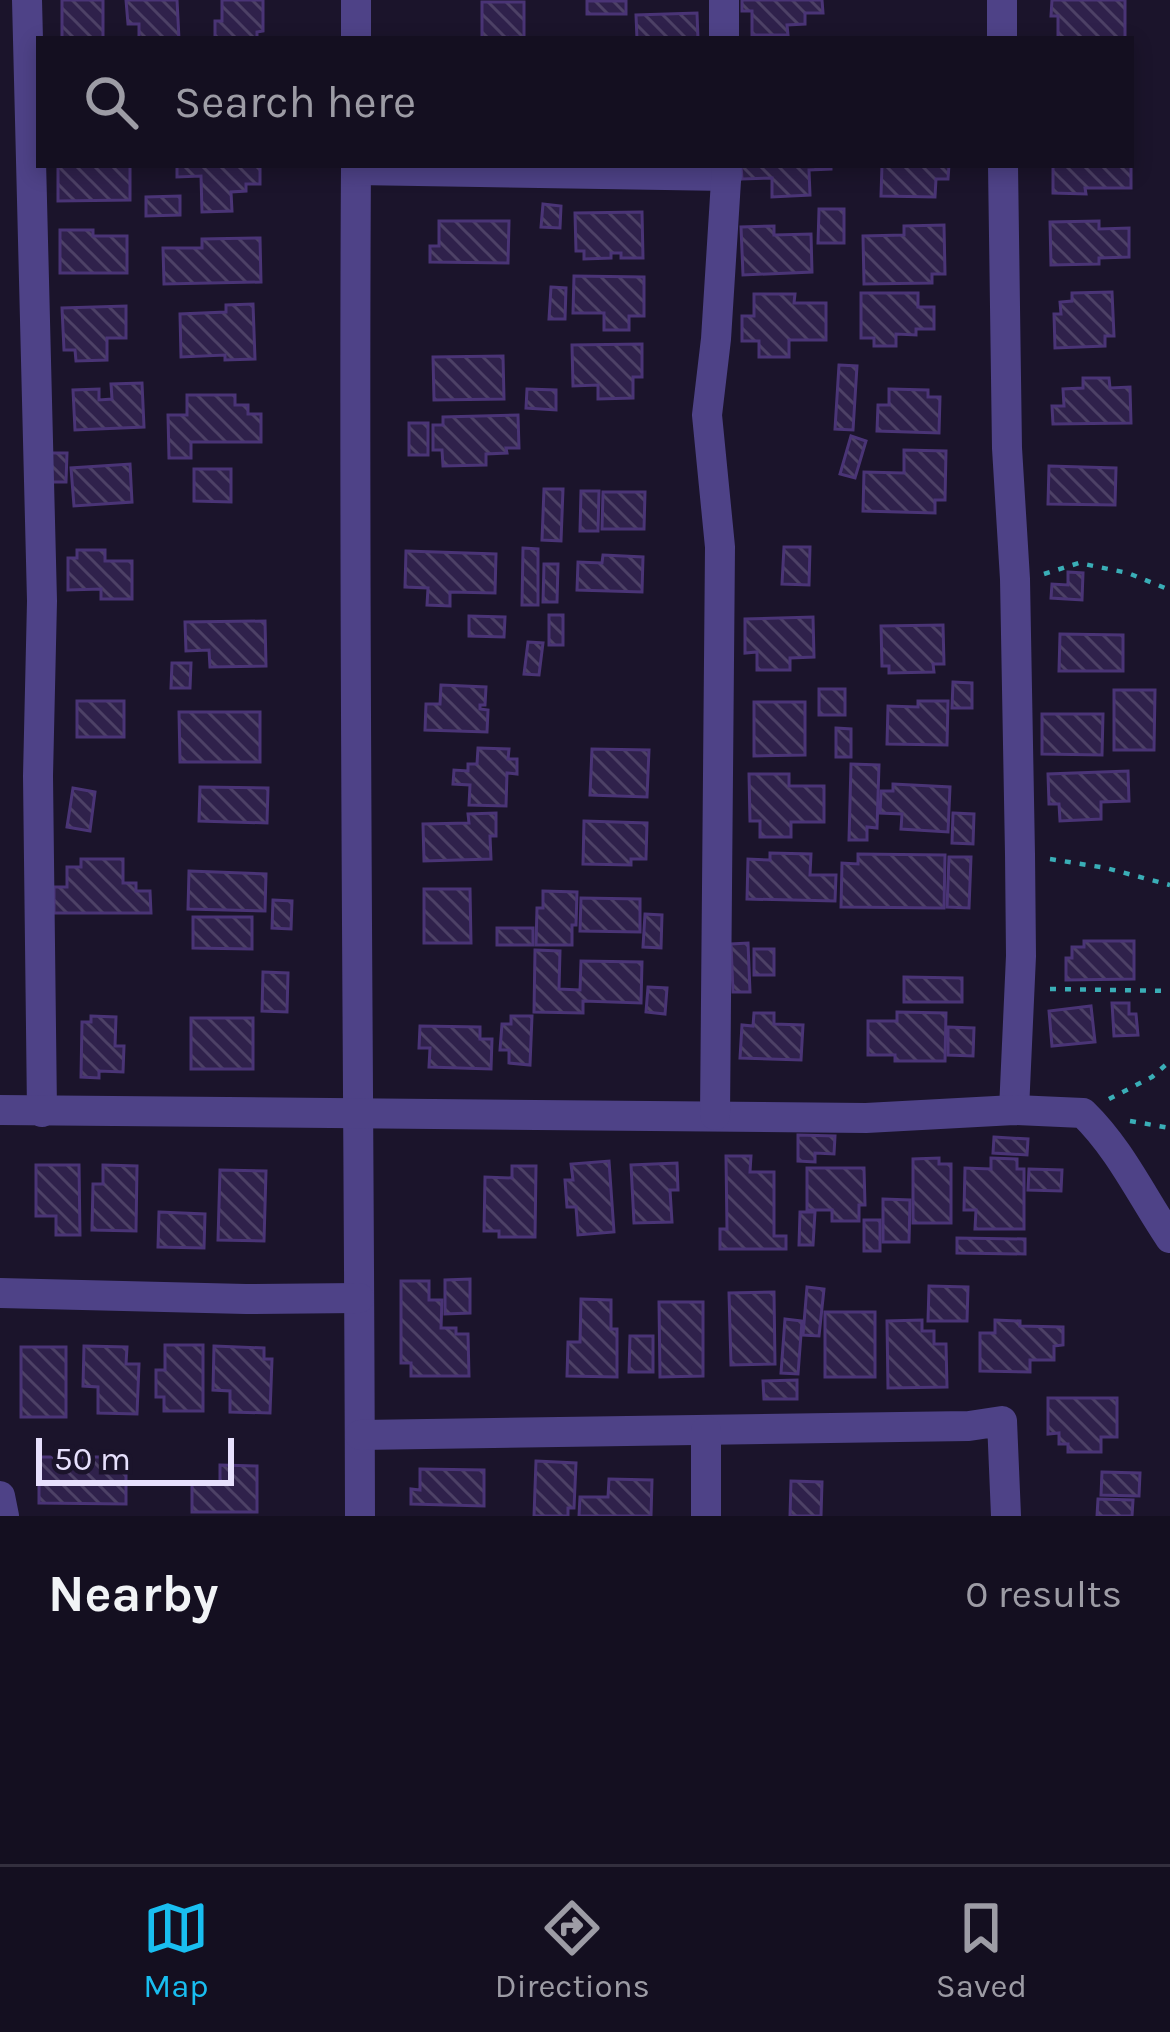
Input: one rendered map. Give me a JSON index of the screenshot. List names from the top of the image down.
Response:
{
  "scale_bar": "50 m",
  "page": {
    "search": "Search here",
    "scale": "50 m",
    "heading": ["Nearby", "0 results"],
    "nav": ["Map", "Directions", "Saved"]
  }
}
